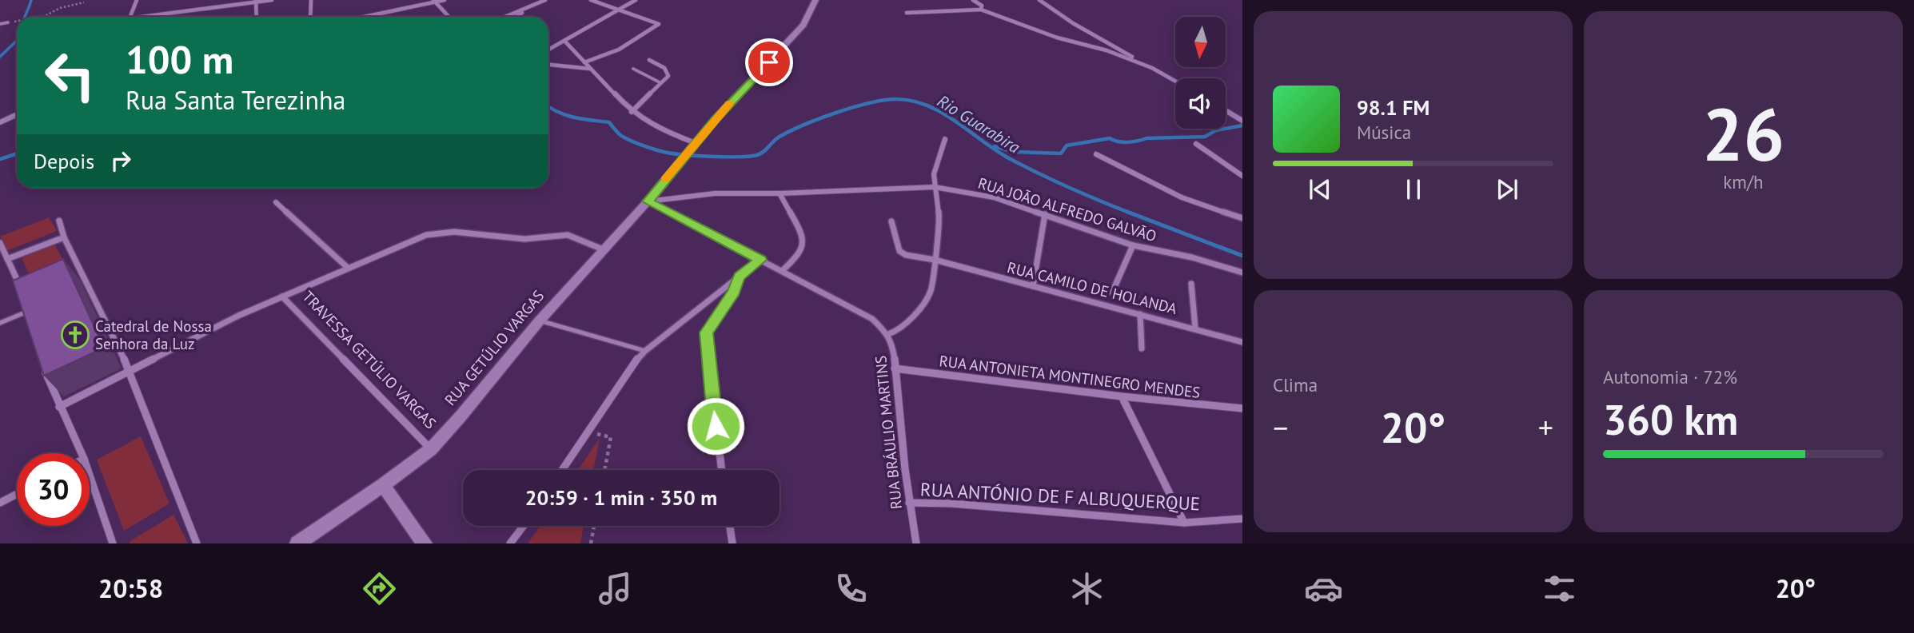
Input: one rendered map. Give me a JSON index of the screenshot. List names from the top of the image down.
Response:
{
  "streets": {
    "main road": ["RUA GETÚLIO VARGAS"],
    "street": [
      "RUA JOÃO ALFREDO GALVÃO",
      "RUA CAMILO DE HOLANDA",
      "TRAVESSA GETÚLIO VARGAS",
      "RUA ANTONIETA MONTINEGRO MENDES",
      "RUA BRÁULIO MARTINS",
      "RUA ANTÓNIO DE F ALBUQUERQUE"
    ]
  },
  "crossings": [
    ["RUA JOÃO ALFREDO GALVÃO", "RUA GETÚLIO VARGAS"],
    ["RUA JOÃO ALFREDO GALVÃO", "RUA BRÁULIO MARTINS"],
    ["RUA CAMILO DE HOLANDA", "RUA BRÁULIO MARTINS"],
    ["RUA GETÚLIO VARGAS", "TRAVESSA GETÚLIO VARGAS"],
    ["RUA ANTONIETA MONTINEGRO MENDES", "RUA BRÁULIO MARTINS"],
    ["RUA BRÁULIO MARTINS", "RUA ANTÓNIO DE F ALBUQUERQUE"]
  ],
  "water": ["Rio Guarabira"],
  "places": {
    "church": ["Catedral de Nossa Senhora da Luz"]
  },
  "north": "bottom",
  "page": {
    "tile": [
      ["26", "km/h"],
      "Clima",
      ["Autonomia · 72%", "360 km"]
    ],
    "turn": ["100 m", "Rua Santa Terezinha"],
    "song": ["98.1 FM", "Música"],
    "then": "Depois",
    "heat": ["−", "20°", "+"],
    "limit": "30",
    "trip": "20:59 · 1 min · 350 m",
    "tabs": ["20:58", "20°"]
  }
}
